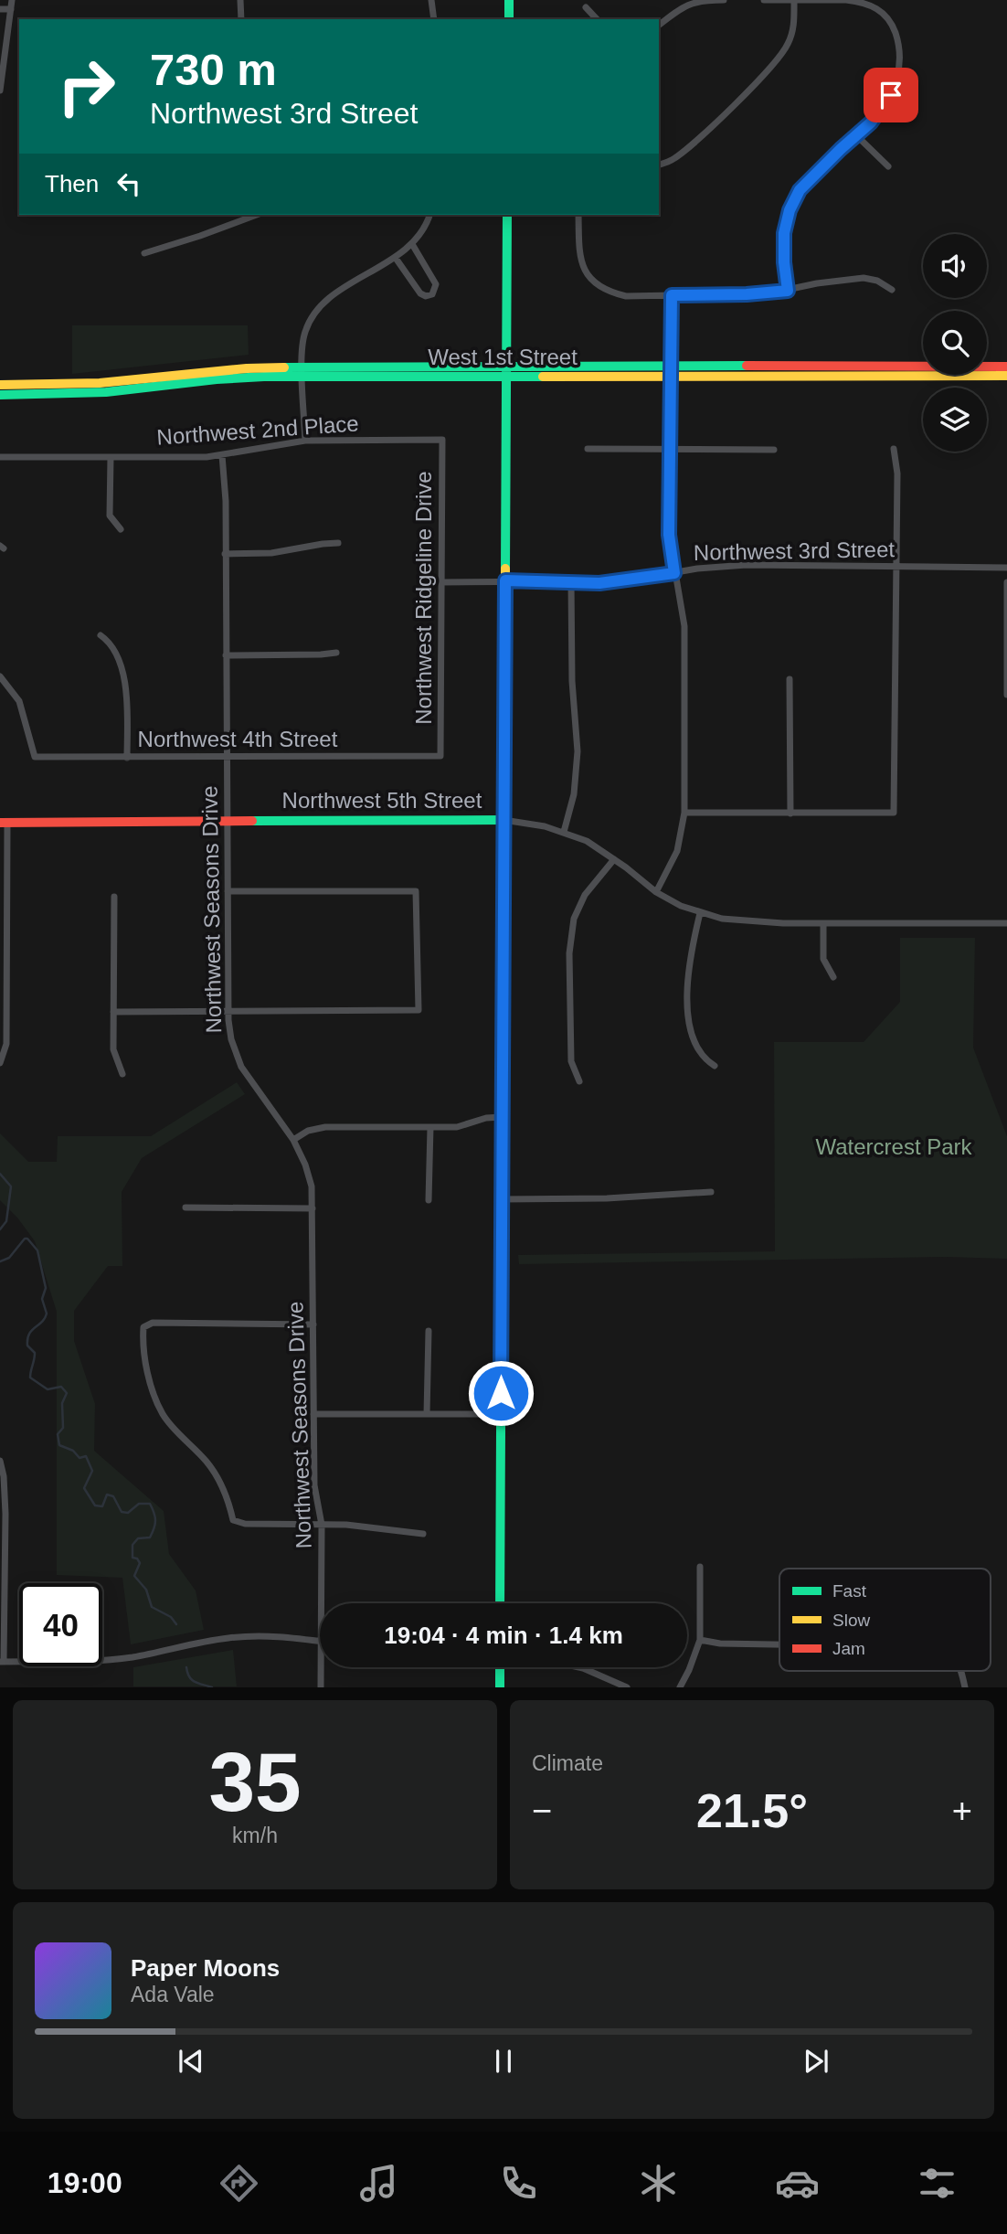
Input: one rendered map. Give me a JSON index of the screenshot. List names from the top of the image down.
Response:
{
  "streets": {
    "street": [
      "West 1st Street",
      "Northwest 2nd Place",
      "Northwest 3rd Street",
      "Northwest Ridgeline Drive",
      "Northwest 4th Street",
      "Northwest 5th Street",
      "Northwest Seasons Drive"
    ]
  },
  "crossings": [
    ["Northwest 2nd Place", "Northwest Ridgeline Drive"],
    ["Northwest 2nd Place", "Northwest Seasons Drive"],
    ["Northwest 3rd Street", "Northwest Ridgeline Drive"],
    ["Northwest Ridgeline Drive", "Northwest 4th Street"],
    ["Northwest 4th Street", "Northwest Seasons Drive"],
    ["Northwest 5th Street", "Northwest Seasons Drive"]
  ],
  "parks": ["Watercrest Park"],
  "legend": ["Fast", "Slow", "Jam"],
  "page": {
    "turn": ["730 m", "Northwest 3rd Street"],
    "then": "Then",
    "limit": "40",
    "trip": "19:04 · 4 min · 1.4 km",
    "tile": [
      ["35", "km/h"],
      "Climate"
    ],
    "heat": ["−", "21.5°", "+"],
    "song": ["Paper Moons", "Ada Vale"],
    "tabs": "19:00"
  }
}
